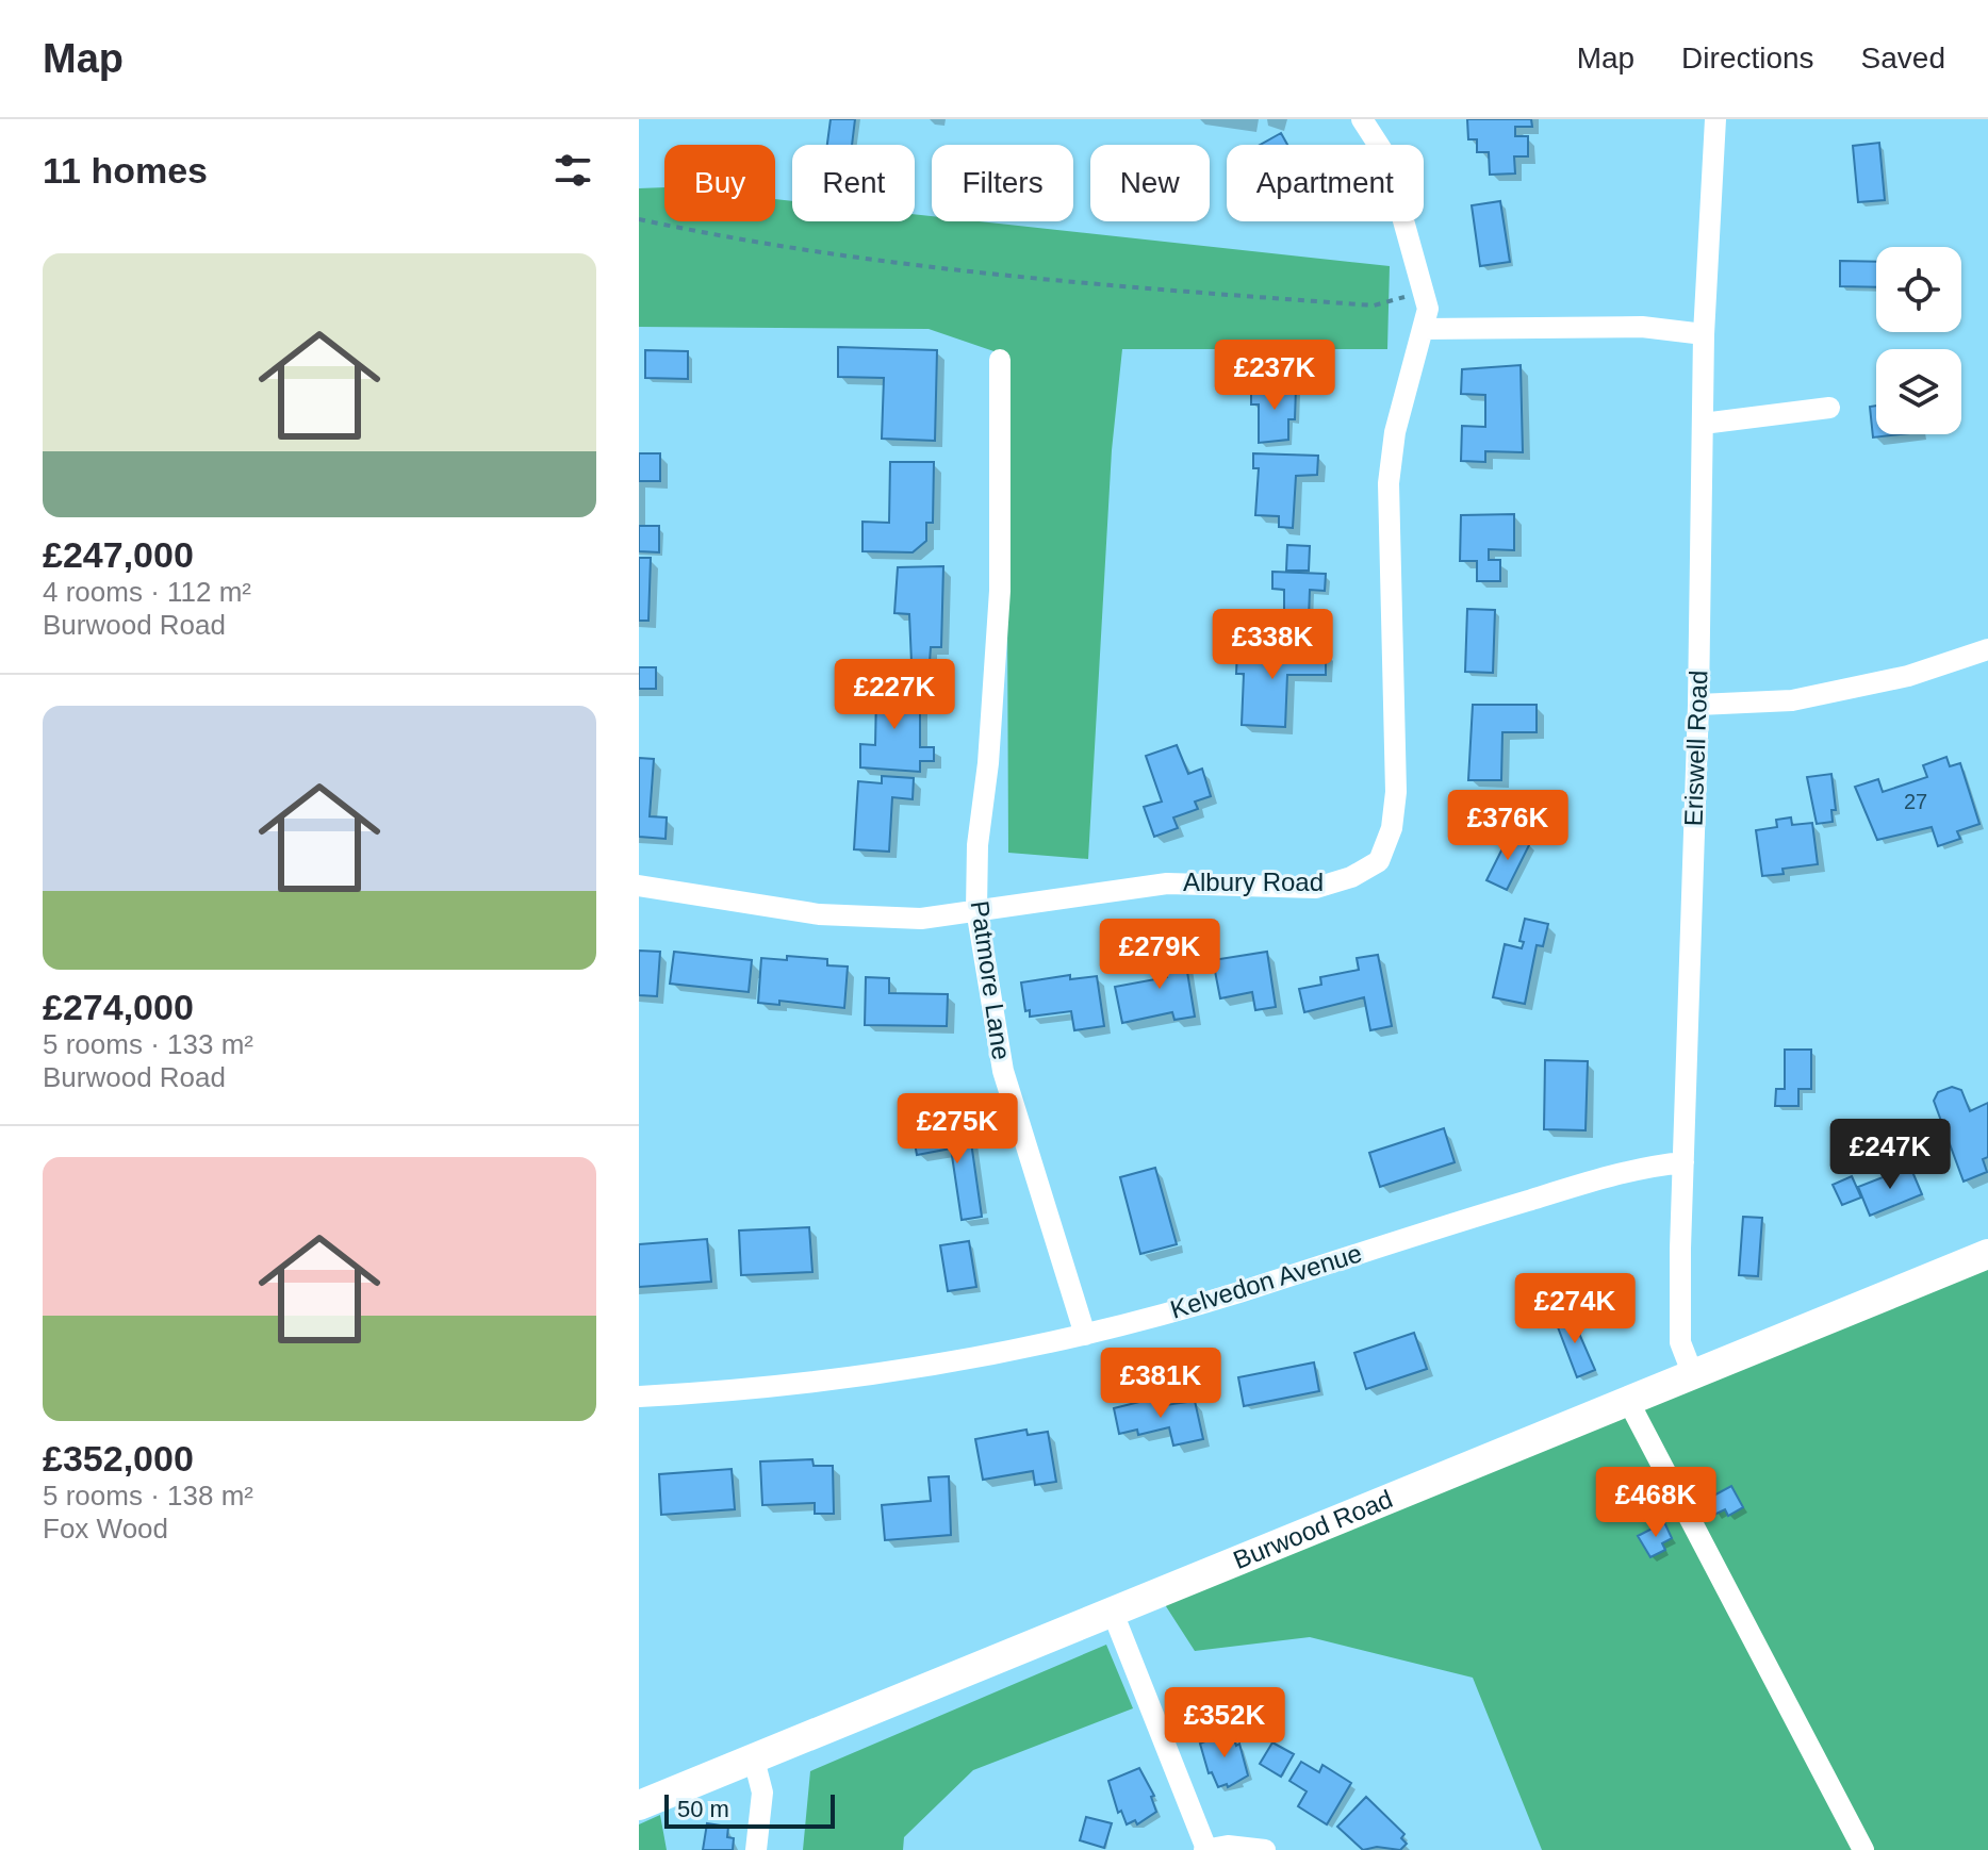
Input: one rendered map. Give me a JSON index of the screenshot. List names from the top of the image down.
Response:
{
  "streets": {
    "street": [
      "Eriswell Road",
      "Albury Road",
      "Patmore Lane",
      "Kelvedon Avenue",
      "Burwood Road"
    ]
  },
  "crossings": [
    ["Eriswell Road", "Kelvedon Avenue"],
    ["Eriswell Road", "Burwood Road"],
    ["Albury Road", "Patmore Lane"],
    ["Patmore Lane", "Kelvedon Avenue"]
  ],
  "house_numbers": ["27"],
  "scale_bar": "50 m",
  "page": {
    "header": "Map",
    "nav": ["Map", "Directions", "Saved"],
    "heading": "11 homes",
    "chip": [
      "Buy",
      "Rent",
      "Filters",
      "New",
      "Apartment"
    ],
    "list": [
      {
        "name": "£247,000",
        "note": "4 rooms · 112 m² · Burwood Road"
      },
      {
        "name": "£274,000",
        "note": "5 rooms · 133 m² · Burwood Road"
      },
      {
        "name": "£352,000",
        "note": "5 rooms · 138 m² · Fox Wood"
      }
    ],
    "price": [
      "£237K",
      "£338K",
      "£227K",
      "£376K",
      "£279K",
      "£275K",
      "£247K",
      "£274K",
      "£381K",
      "£468K",
      "£352K"
    ],
    "scale": "50 m"
  }
}
